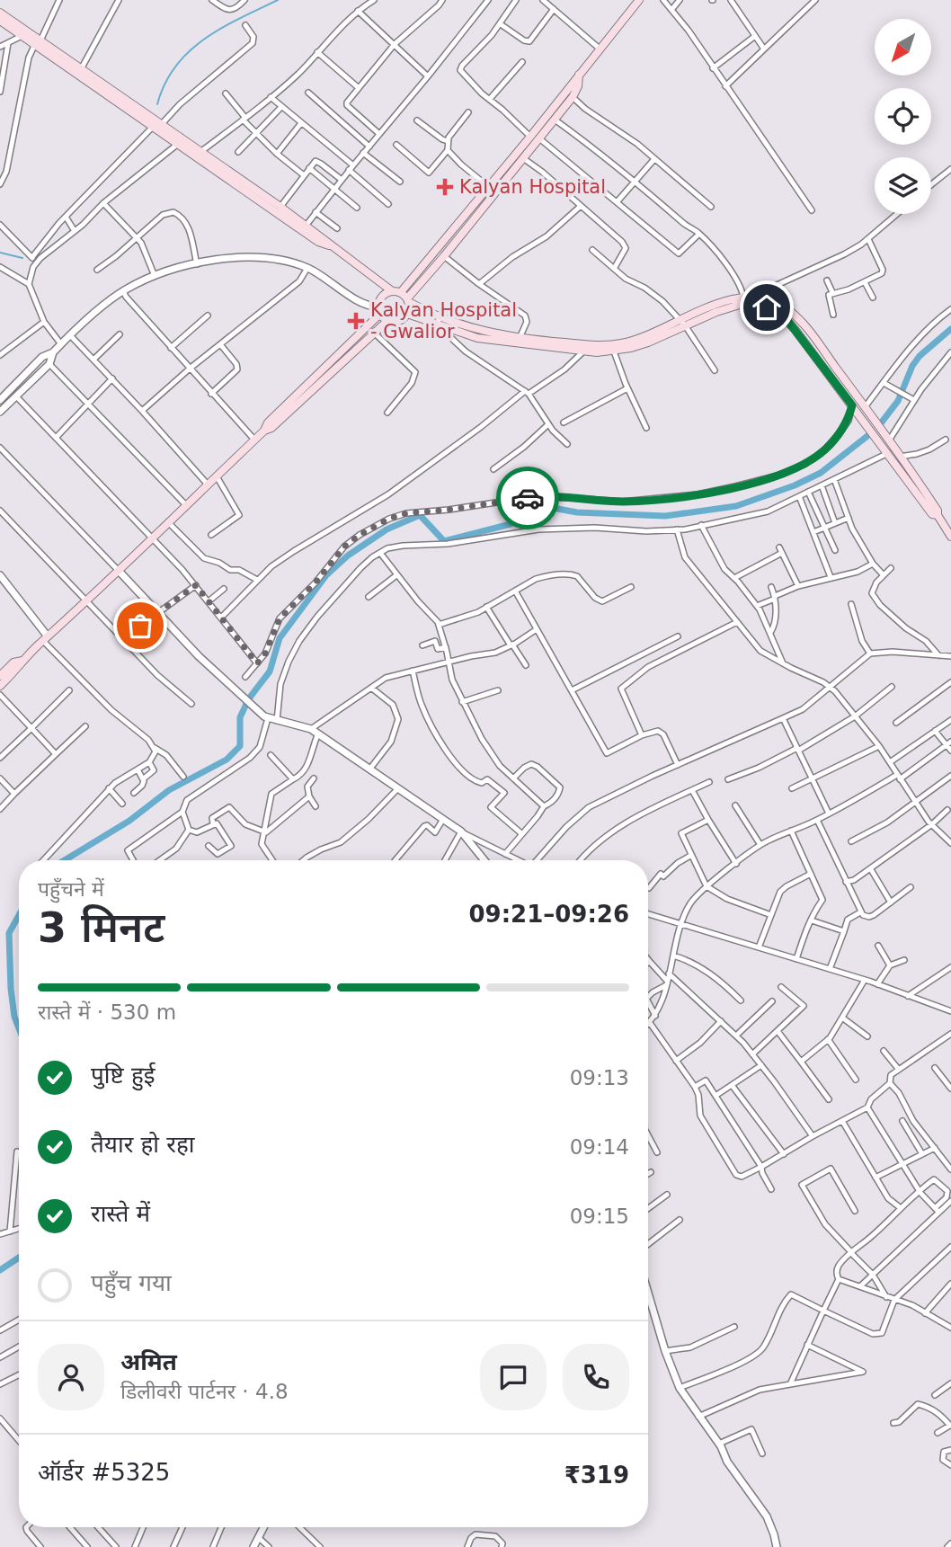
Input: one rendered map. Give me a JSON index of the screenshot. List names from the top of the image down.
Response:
{
  "places": {
    "health": ["Kalyan Hospital", "Kalyan Hospital - Gwalior"]
  },
  "north": "bottom left",
  "page": {
    "heading": ["3 मिनट", "पहुँचने में", "09:21–09:26"],
    "panel": [
      "अमित",
      "डिलीवरी पार्टनर · 4.8",
      "ऑर्डर #5325",
      "₹319"
    ],
    "bar": "रास्ते में · 530 m",
    "list": [
      ["पुष्टि हुई", "09:13"],
      ["तैयार हो रहा", "09:14"],
      ["रास्ते में", "09:15"],
      "पहुँच गया"
    ]
  }
}
